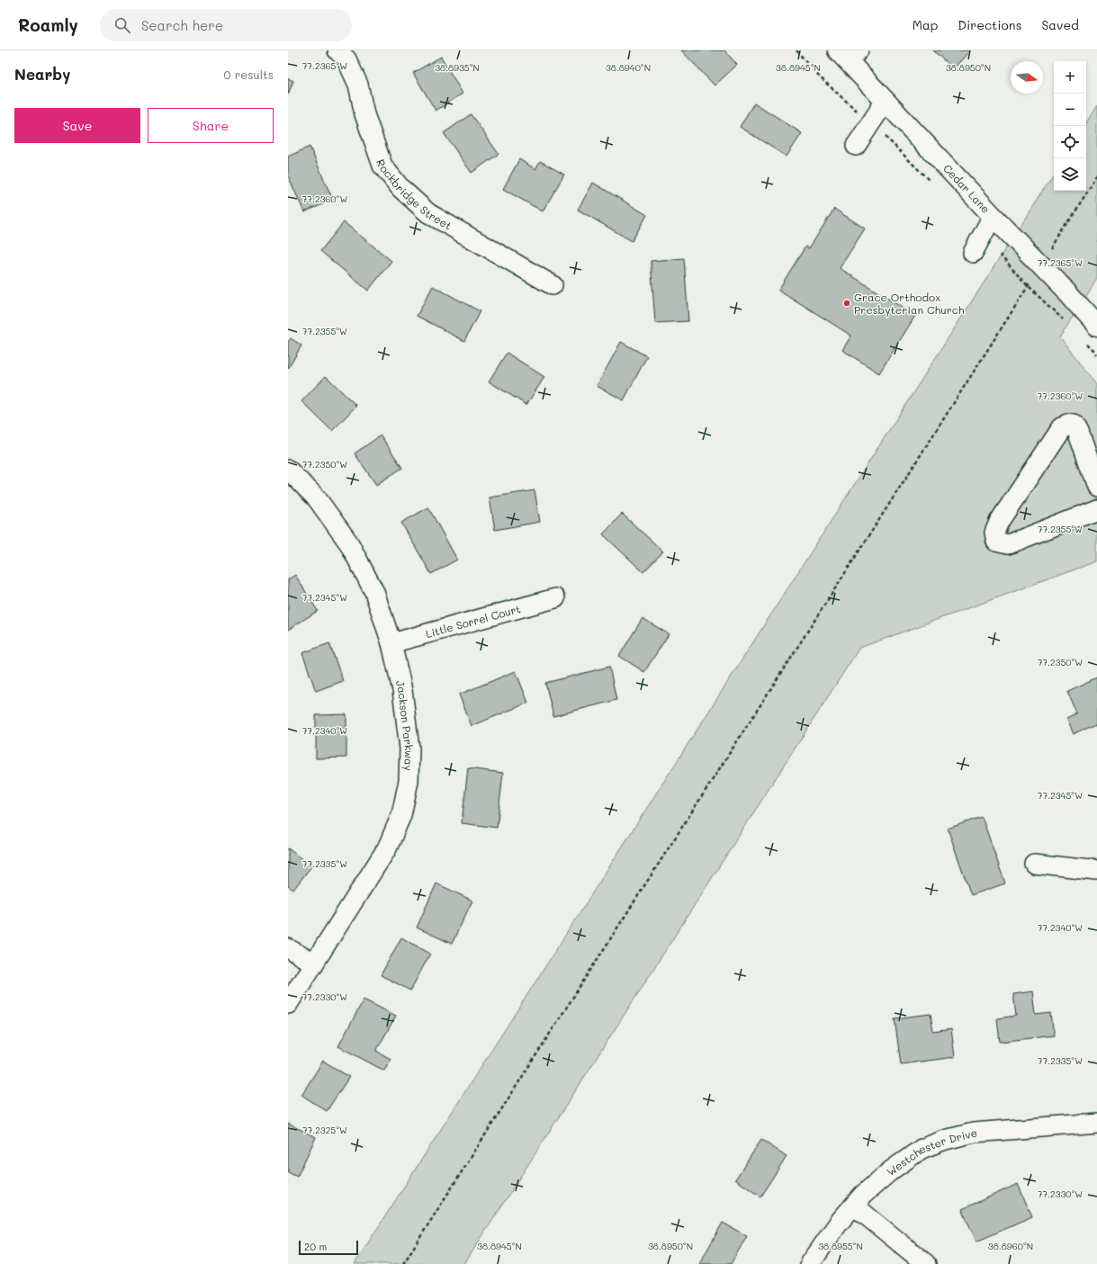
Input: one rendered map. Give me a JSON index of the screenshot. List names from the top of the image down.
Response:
{
  "streets": {
    "main road": ["Cedar Lane"],
    "street": [
      "Rockbridge Street",
      "Little Sorrel Court",
      "Jackson Parkway",
      "Westchester Drive"
    ]
  },
  "crossings": [
    ["Little Sorrel Court", "Jackson Parkway"]
  ],
  "places": ["Grace Orthodox Presbyterian Church"],
  "scale_bar": "20 m",
  "north": "right",
  "page": {
    "header": "Roamly",
    "search": "Search here",
    "nav": ["Map", "Directions", "Saved"],
    "heading": ["Nearby", "0 results"],
    "map_buttons": ["+", "−"],
    "buttons": ["Save", "Share"],
    "scale": "20 m"
  },
  "coordinates": [
    "77.2365°W",
    "38.8945°N",
    "38.8935°N",
    "38.8940°N",
    "38.8950°N",
    "77.2360°W",
    "77.2355°W",
    "77.2350°W",
    "77.2345°W",
    "77.2340°W",
    "77.2335°W",
    "77.2330°W",
    "77.2325°W",
    "38.8955°N",
    "38.8960°N"
  ]
}
